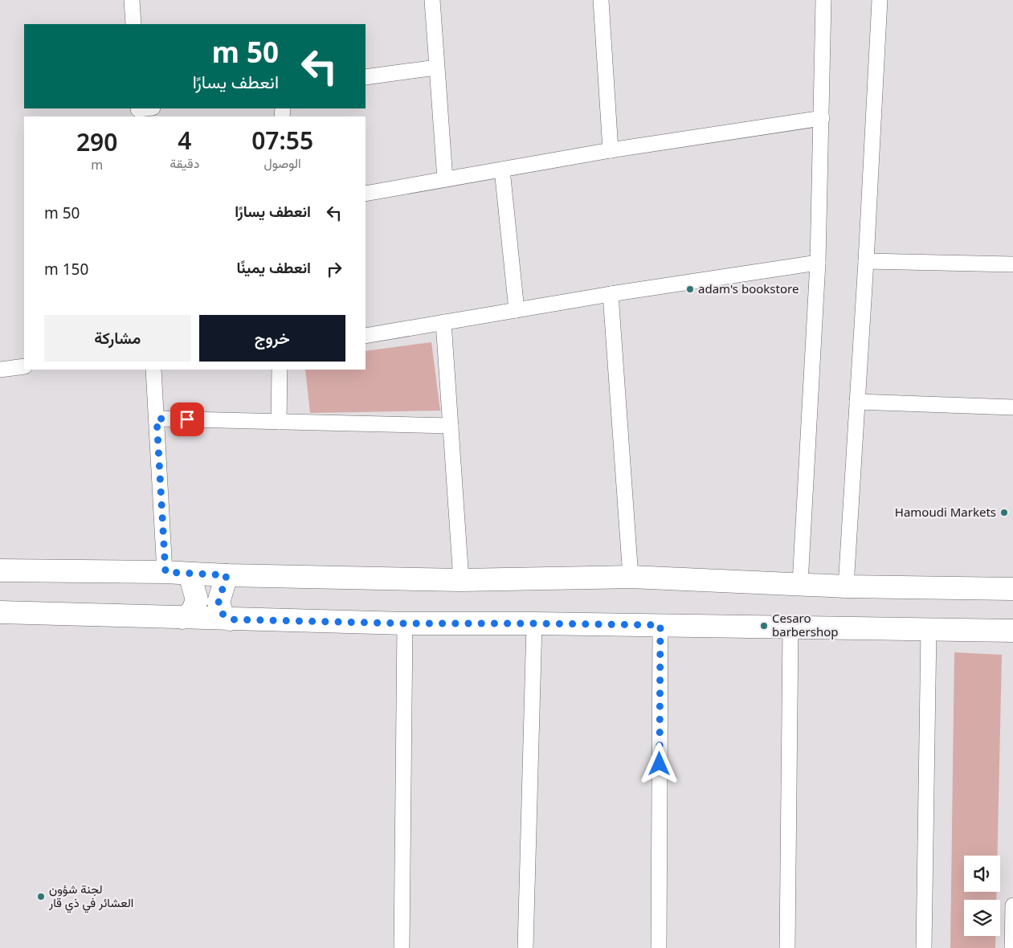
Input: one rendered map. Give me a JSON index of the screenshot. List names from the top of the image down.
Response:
{
  "places": [
    "adam's bookstore",
    "Hamoudi Markets",
    "Cesaro barbershop",
    "لجنة شؤون العشائر في ذي قار"
  ],
  "page": {
    "turn": ["50 m", "انعطف يسارًا"],
    "eta": [
      "07:55",
      "الوصول",
      "4",
      "دقيقة",
      "290",
      "m"
    ],
    "list": [
      {
        "name": "انعطف يسارًا",
        "value": "50 m"
      },
      {
        "name": "انعطف يمينًا",
        "value": "150 m"
      }
    ],
    "buttons": ["خروج", "مشاركة"]
  }
}
